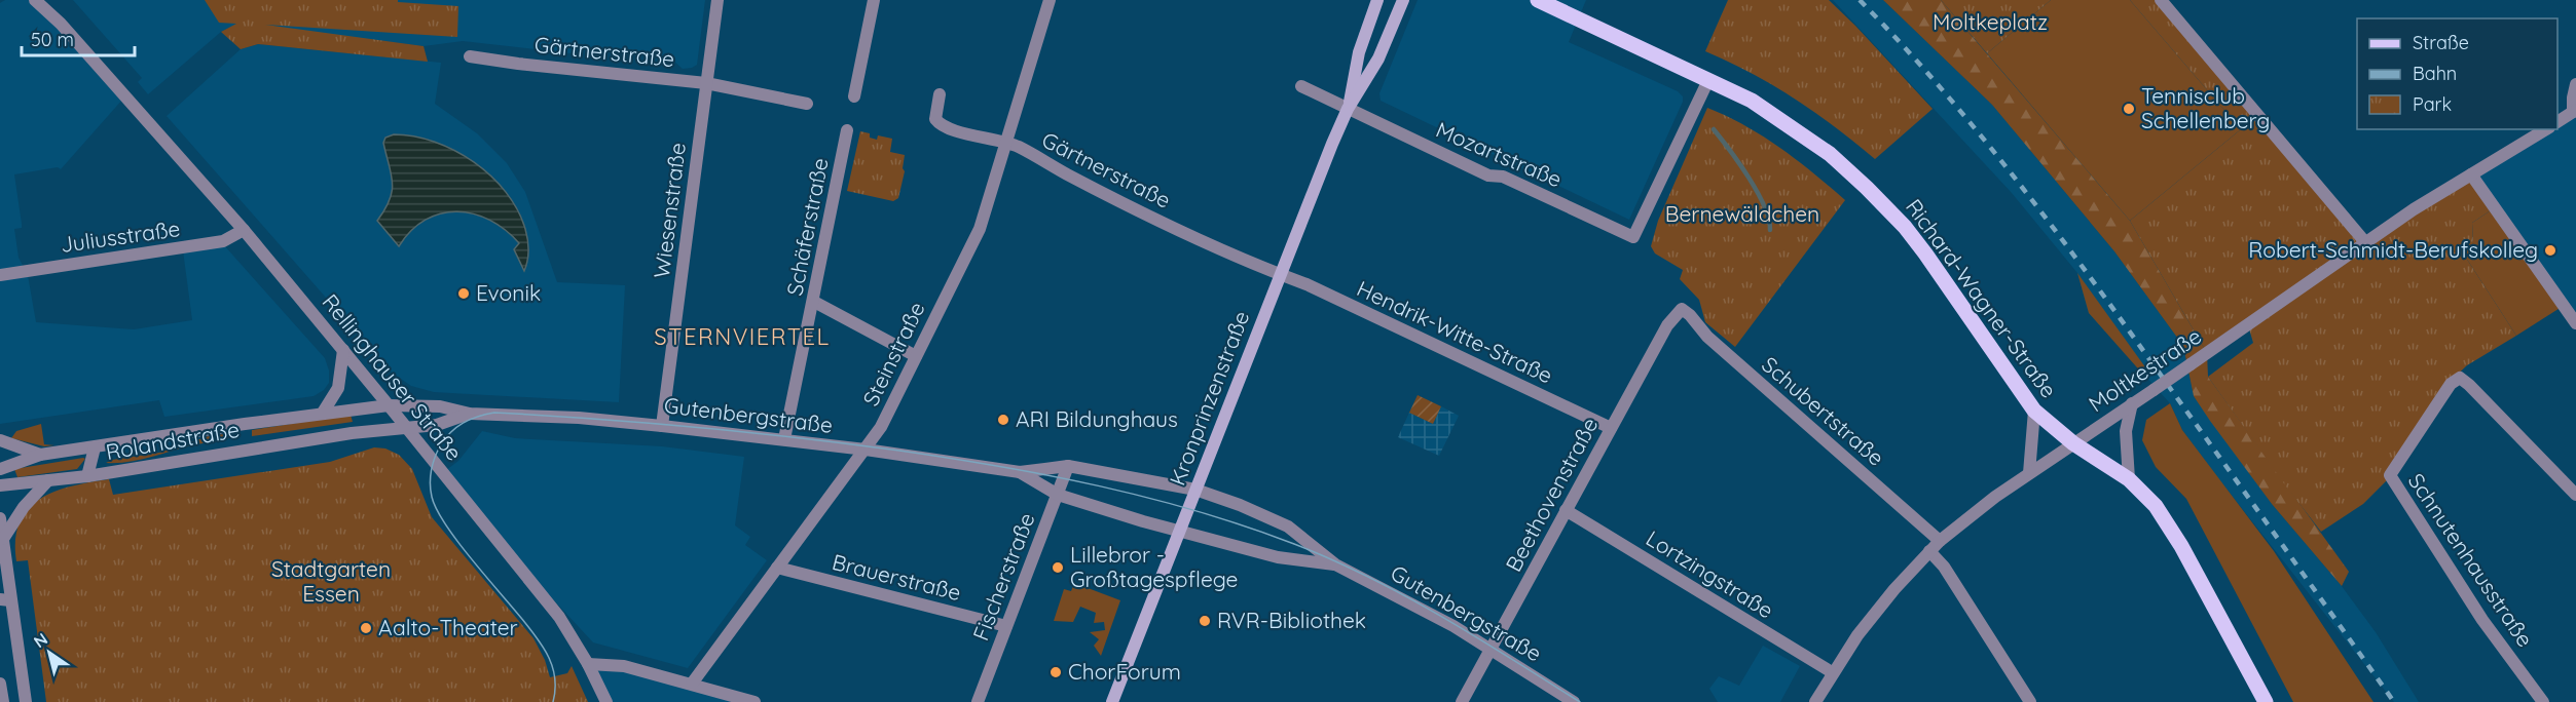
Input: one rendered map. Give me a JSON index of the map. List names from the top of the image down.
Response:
{
  "streets": {
    "main road": ["Richard-Wagner-Straße", "Kronprinzenstraße"],
    "street": [
      "Gärtnerstraße",
      "Mozartstraße",
      "Wiesenstraße",
      "Schäferstraße",
      "Juliusstraße",
      "Hendrik-Witte-Straße",
      "Steinstraße",
      "Moltkestraße",
      "Rellinghauser Straße",
      "Schubertstraße",
      "Gutenbergstraße",
      "Rolandstraße",
      "Beethovenstraße",
      "Schnutenhausstraße",
      "Lortzingstraße",
      "Fischerstraße",
      "Brauerstraße"
    ]
  },
  "crossings": [
    ["Gärtnerstraße", "Wiesenstraße"],
    ["Gärtnerstraße", "Hendrik-Witte-Straße"],
    ["Gärtnerstraße", "Steinstraße"],
    ["Gärtnerstraße", "Kronprinzenstraße"],
    ["Mozartstraße", "Richard-Wagner-Straße"],
    ["Mozartstraße", "Kronprinzenstraße"],
    ["Wiesenstraße", "Gutenbergstraße"],
    ["Schäferstraße", "Gutenbergstraße"],
    ["Juliusstraße", "Rellinghauser Straße"],
    ["Richard-Wagner-Straße", "Moltkestraße"],
    ["Hendrik-Witte-Straße", "Kronprinzenstraße"],
    ["Hendrik-Witte-Straße", "Beethovenstraße"],
    ["Steinstraße", "Gutenbergstraße"],
    ["Steinstraße", "Brauerstraße"],
    ["Moltkestraße", "Schubertstraße"],
    ["Moltkestraße", "Lortzingstraße"],
    ["Rellinghauser Straße", "Rolandstraße"],
    ["Kronprinzenstraße", "Gutenbergstraße"],
    ["Schubertstraße", "Beethovenstraße"],
    ["Gutenbergstraße", "Rolandstraße"],
    ["Gutenbergstraße", "Beethovenstraße"],
    ["Gutenbergstraße", "Fischerstraße"],
    ["Beethovenstraße", "Lortzingstraße"],
    ["Fischerstraße", "Brauerstraße"]
  ],
  "districts": ["STERNVIERTEL"],
  "parks": ["Moltkeplatz", "Bernewäldchen", "Stadtgarten Essen"],
  "places": [
    "Tennisclub Schellenberg",
    "Robert-Schmidt-Berufskolleg",
    "Evonik",
    "ARI Bildunghaus",
    "Lillebror - Großtagespflege",
    "RVR-Bibliothek",
    "Aalto-Theater",
    "ChorForum"
  ],
  "legend": ["Straße", "Bahn", "Park"],
  "scale_bar": "50 m",
  "north": "top left"
}
